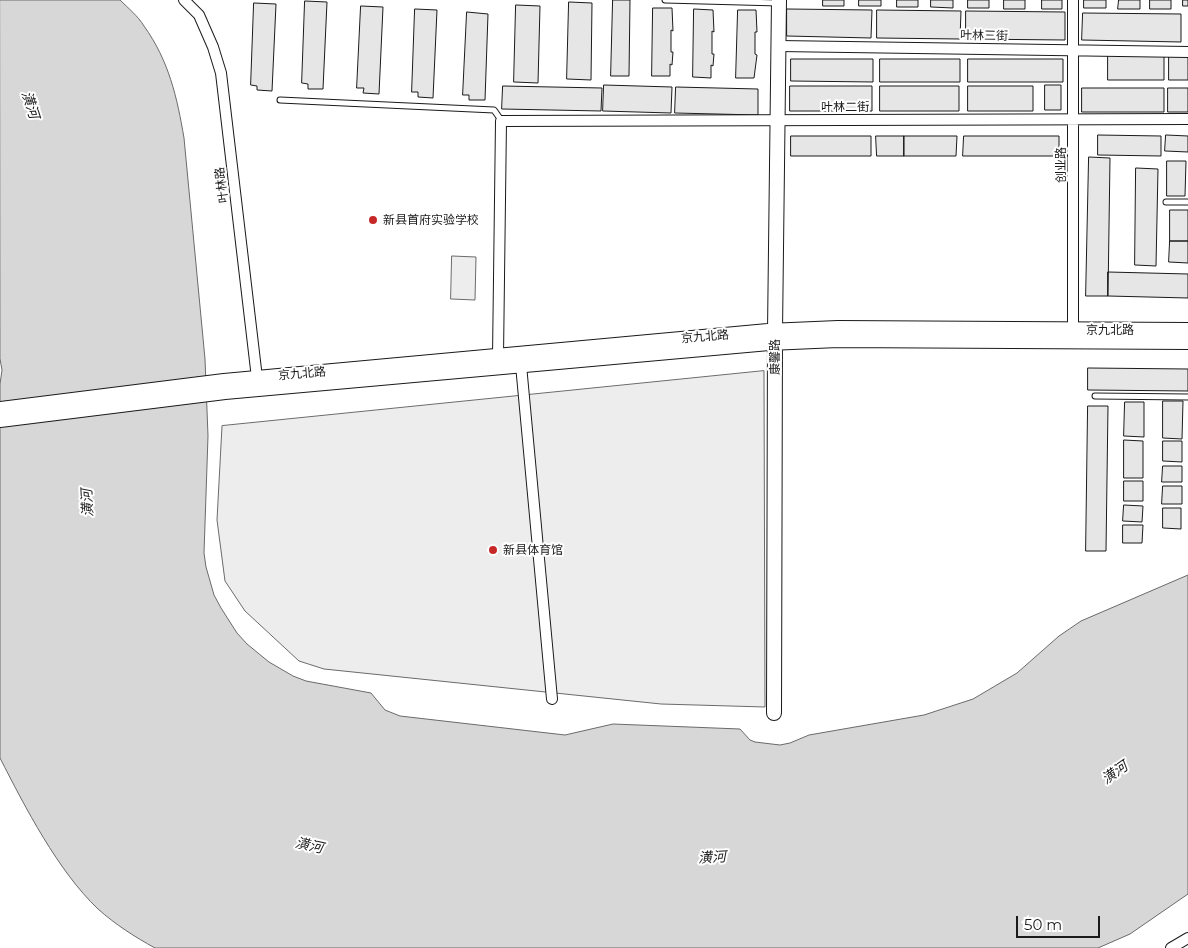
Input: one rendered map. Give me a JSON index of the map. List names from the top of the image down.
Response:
{
  "streets": {
    "main road": ["京九北路", "康馨路"],
    "street": [
      "叶林三街",
      "叶林二街",
      "创业路",
      "叶林路"
    ]
  },
  "crossings": [
    ["叶林三街", "创业路"],
    ["叶林三街", "康馨路"],
    ["叶林二街", "创业路"],
    ["叶林二街", "康馨路"],
    ["创业路", "京九北路"],
    ["叶林路", "京九北路"],
    ["京九北路", "康馨路"]
  ],
  "water": ["潢河"],
  "places": ["新县首府实验学校", "新县体育馆"],
  "scale_bar": "50 m"
}
